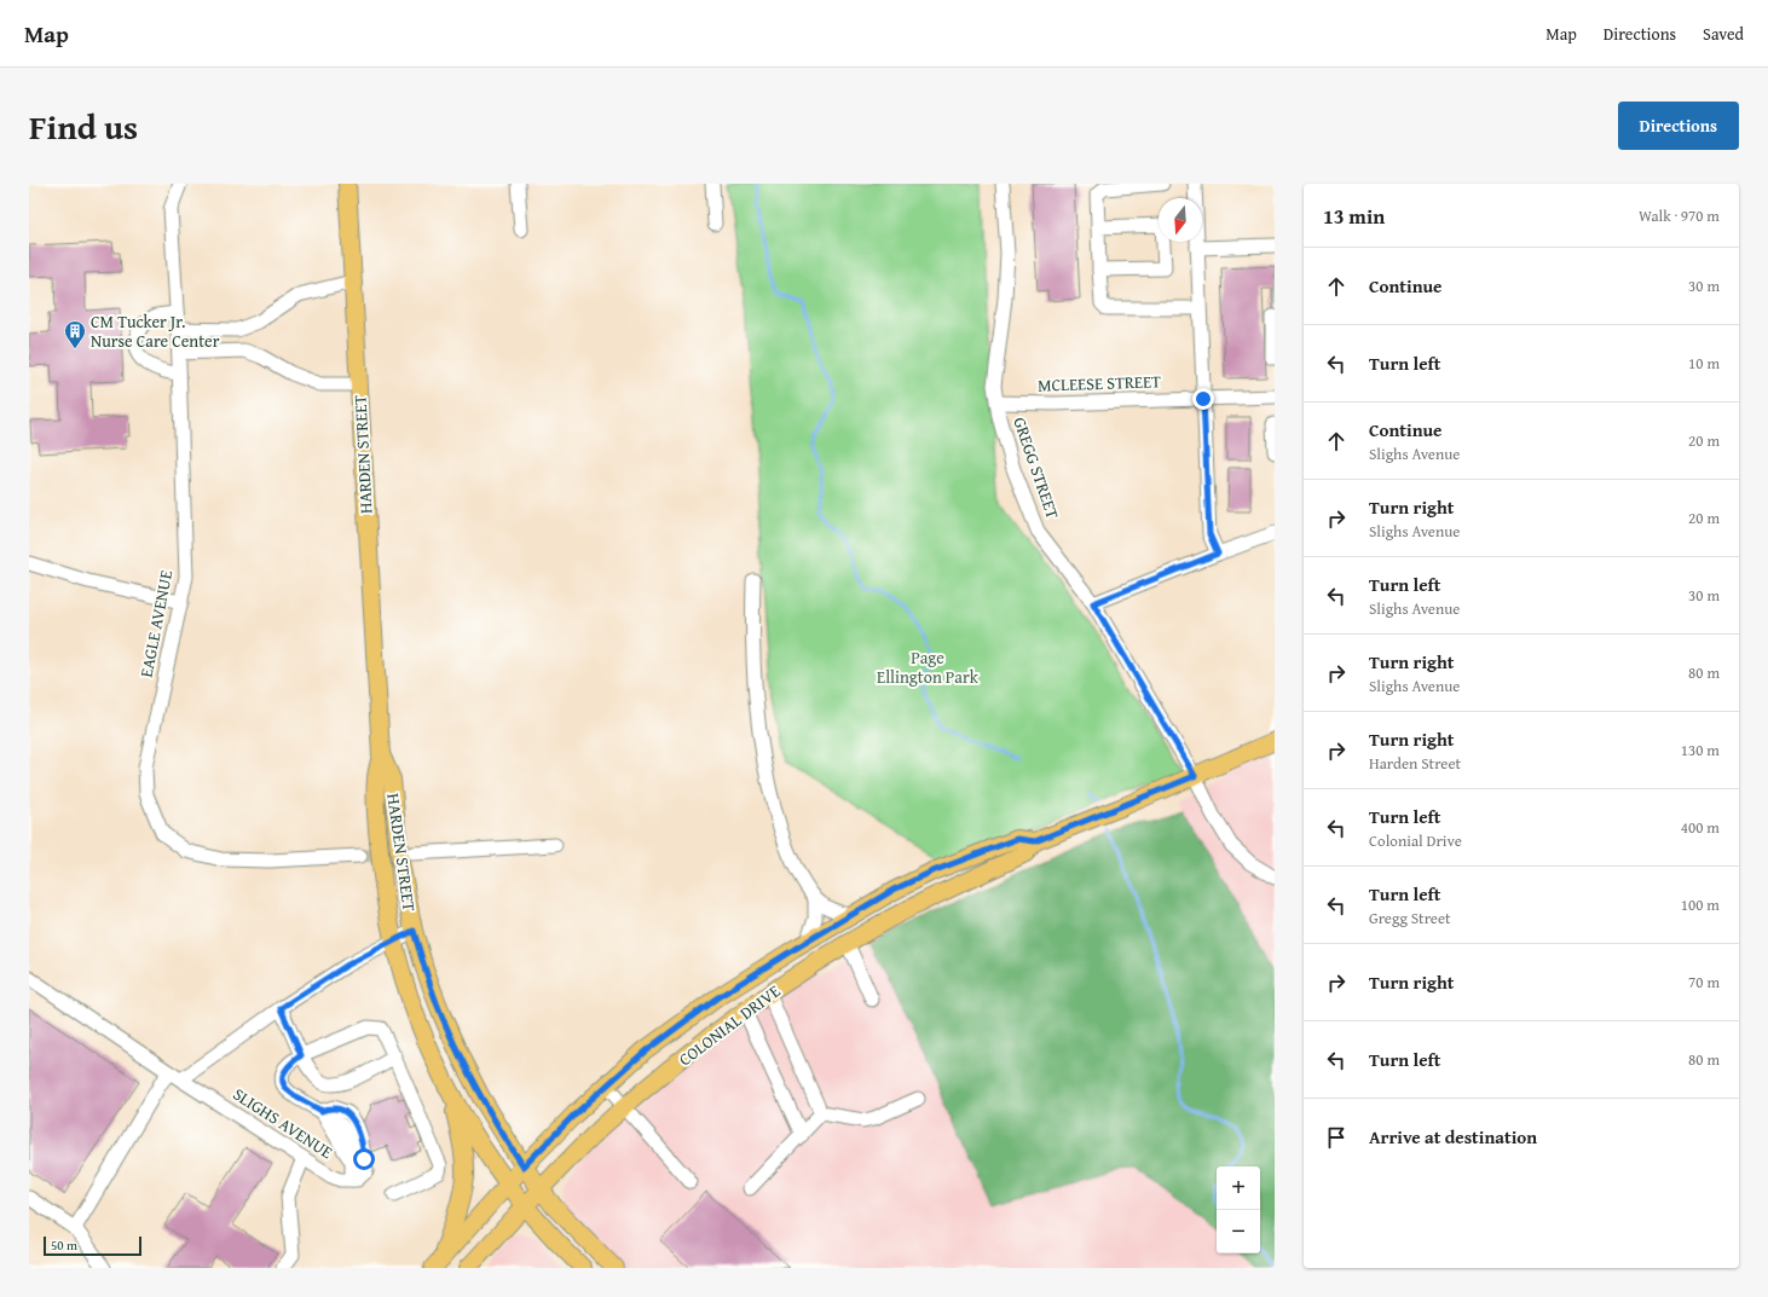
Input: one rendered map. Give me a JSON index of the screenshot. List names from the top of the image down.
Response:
{
  "streets": {
    "main road": ["HARDEN STREET", "COLONIAL DRIVE"],
    "street": [
      "MCLEESE STREET",
      "GREGG STREET",
      "EAGLE AVENUE",
      "SLIGHS AVENUE"
    ]
  },
  "crossings": [
    ["MCLEESE STREET", "GREGG STREET"],
    ["HARDEN STREET", "COLONIAL DRIVE"],
    ["GREGG STREET", "COLONIAL DRIVE"]
  ],
  "parks": ["Page Ellington Park"],
  "places": {
    "building": ["CM Tucker Jr. Nurse Care Center"]
  },
  "scale_bar": "50 m",
  "north": "bottom",
  "page": {
    "header": "Map",
    "nav": ["Map", "Directions", "Saved"],
    "title": "Find us",
    "buttons": "Directions",
    "heading": ["13 min", "Walk · 970 m"],
    "list": [
      ["Continue", "30 m"],
      ["Turn left", "10 m"],
      ["Continue", "Slighs Avenue", "20 m"],
      ["Turn right", "Slighs Avenue", "20 m"],
      ["Turn left", "Slighs Avenue", "30 m"],
      ["Turn right", "Slighs Avenue", "80 m"],
      ["Turn right", "Harden Street", "130 m"],
      ["Turn left", "Colonial Drive", "400 m"],
      ["Turn left", "Gregg Street", "100 m"],
      ["Turn right", "70 m"],
      ["Turn left", "80 m"],
      "Arrive at destination"
    ],
    "map_buttons": ["+", "−"],
    "scale": "50 m"
  }
}
